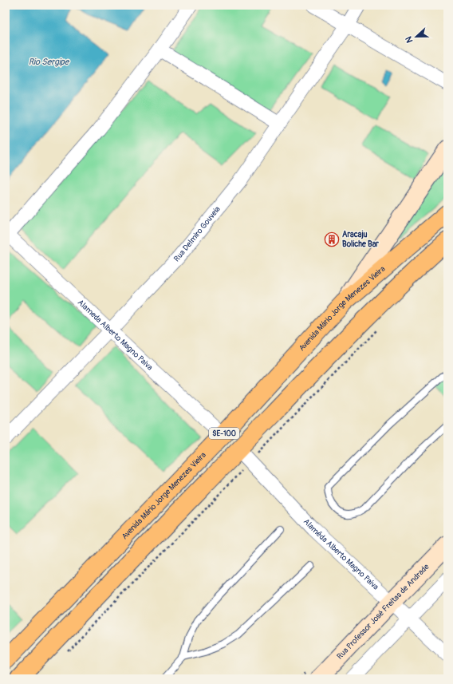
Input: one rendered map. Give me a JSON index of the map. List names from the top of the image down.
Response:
{
  "streets": {
    "main road": ["Avenida Mário Jorge Menezes Vieira", "SE-100"],
    "street": [
      "Rua Delmiro Gouveia",
      "Alameda Alberto Magno Paiva",
      "Alamêda Alberto Magno Paiva",
      "Rua Professor José Freitas de Andrade"
    ]
  },
  "crossings": [
    ["Rua Delmiro Gouveia", "Alameda Alberto Magno Paiva"],
    ["Avenida Mário Jorge Menezes Vieira", "Alameda Alberto Magno Paiva"],
    ["SE-100", "Alamêda Alberto Magno Paiva"],
    ["Alamêda Alberto Magno Paiva", "Rua Professor José Freitas de Andrade"]
  ],
  "water": ["Rio Sergipe"],
  "places": {
    "building": ["Aracaju Boliche Bar"]
  },
  "north": "left"
}
